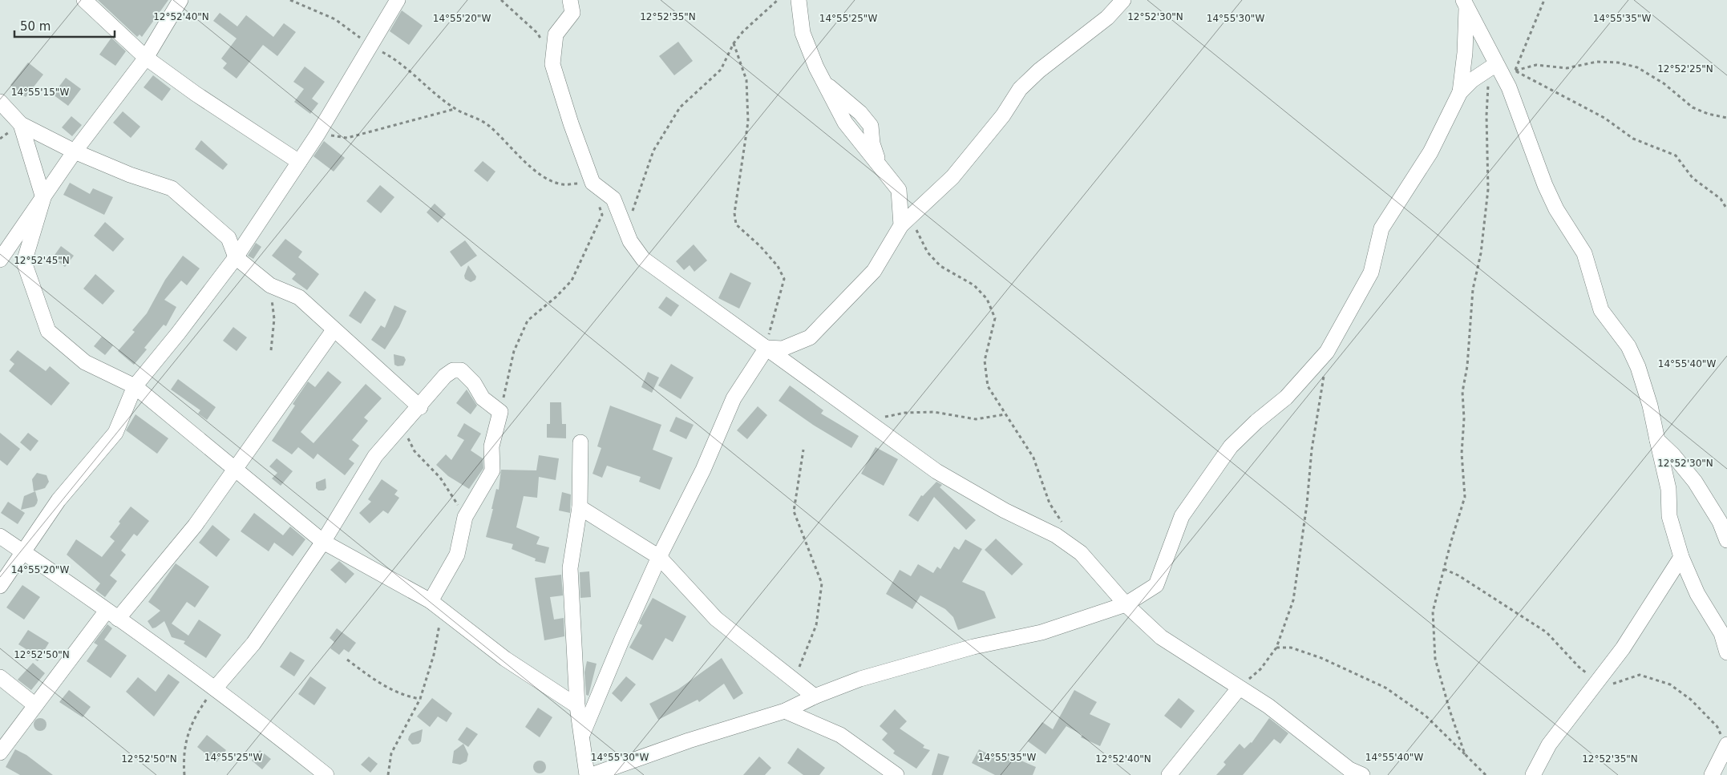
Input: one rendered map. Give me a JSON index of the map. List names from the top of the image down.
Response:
{
  "scale_bar": "50 m",
  "coordinates": [
    "12°52'40\"N",
    "12°52'35\"N",
    "12°52'30\"N",
    "14°55'20\"W",
    "14°55'25\"W",
    "14°55'30\"W",
    "14°55'35\"W",
    "12°52'25\"N",
    "14°55'15\"W",
    "12°52'45\"N",
    "14°55'40\"W",
    "12°52'50\"N"
  ]
}
